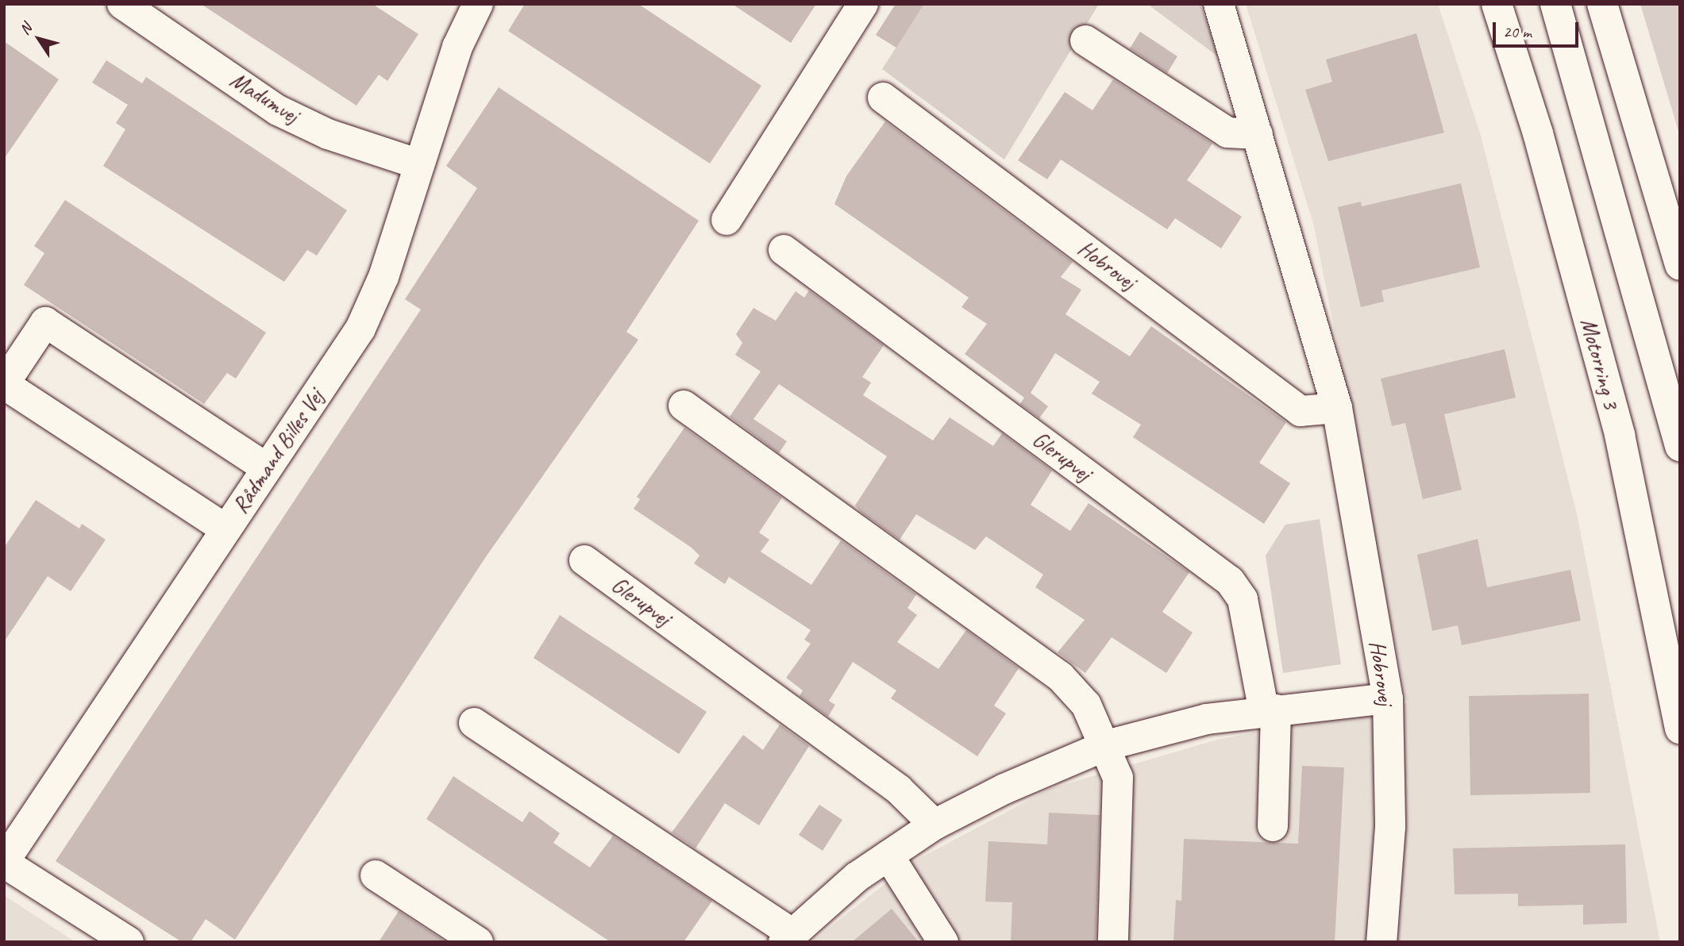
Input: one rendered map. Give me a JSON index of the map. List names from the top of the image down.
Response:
{
  "streets": {
    "main road": [
      "Madumvej",
      "Hobrovej",
      "Motorring 3",
      "Rådmand Billes Vej",
      "Glerupvej"
    ]
  },
  "crossings": [
    ["Madumvej", "Rådmand Billes Vej"]
  ],
  "scale_bar": "20 m",
  "north": "top left"
}
